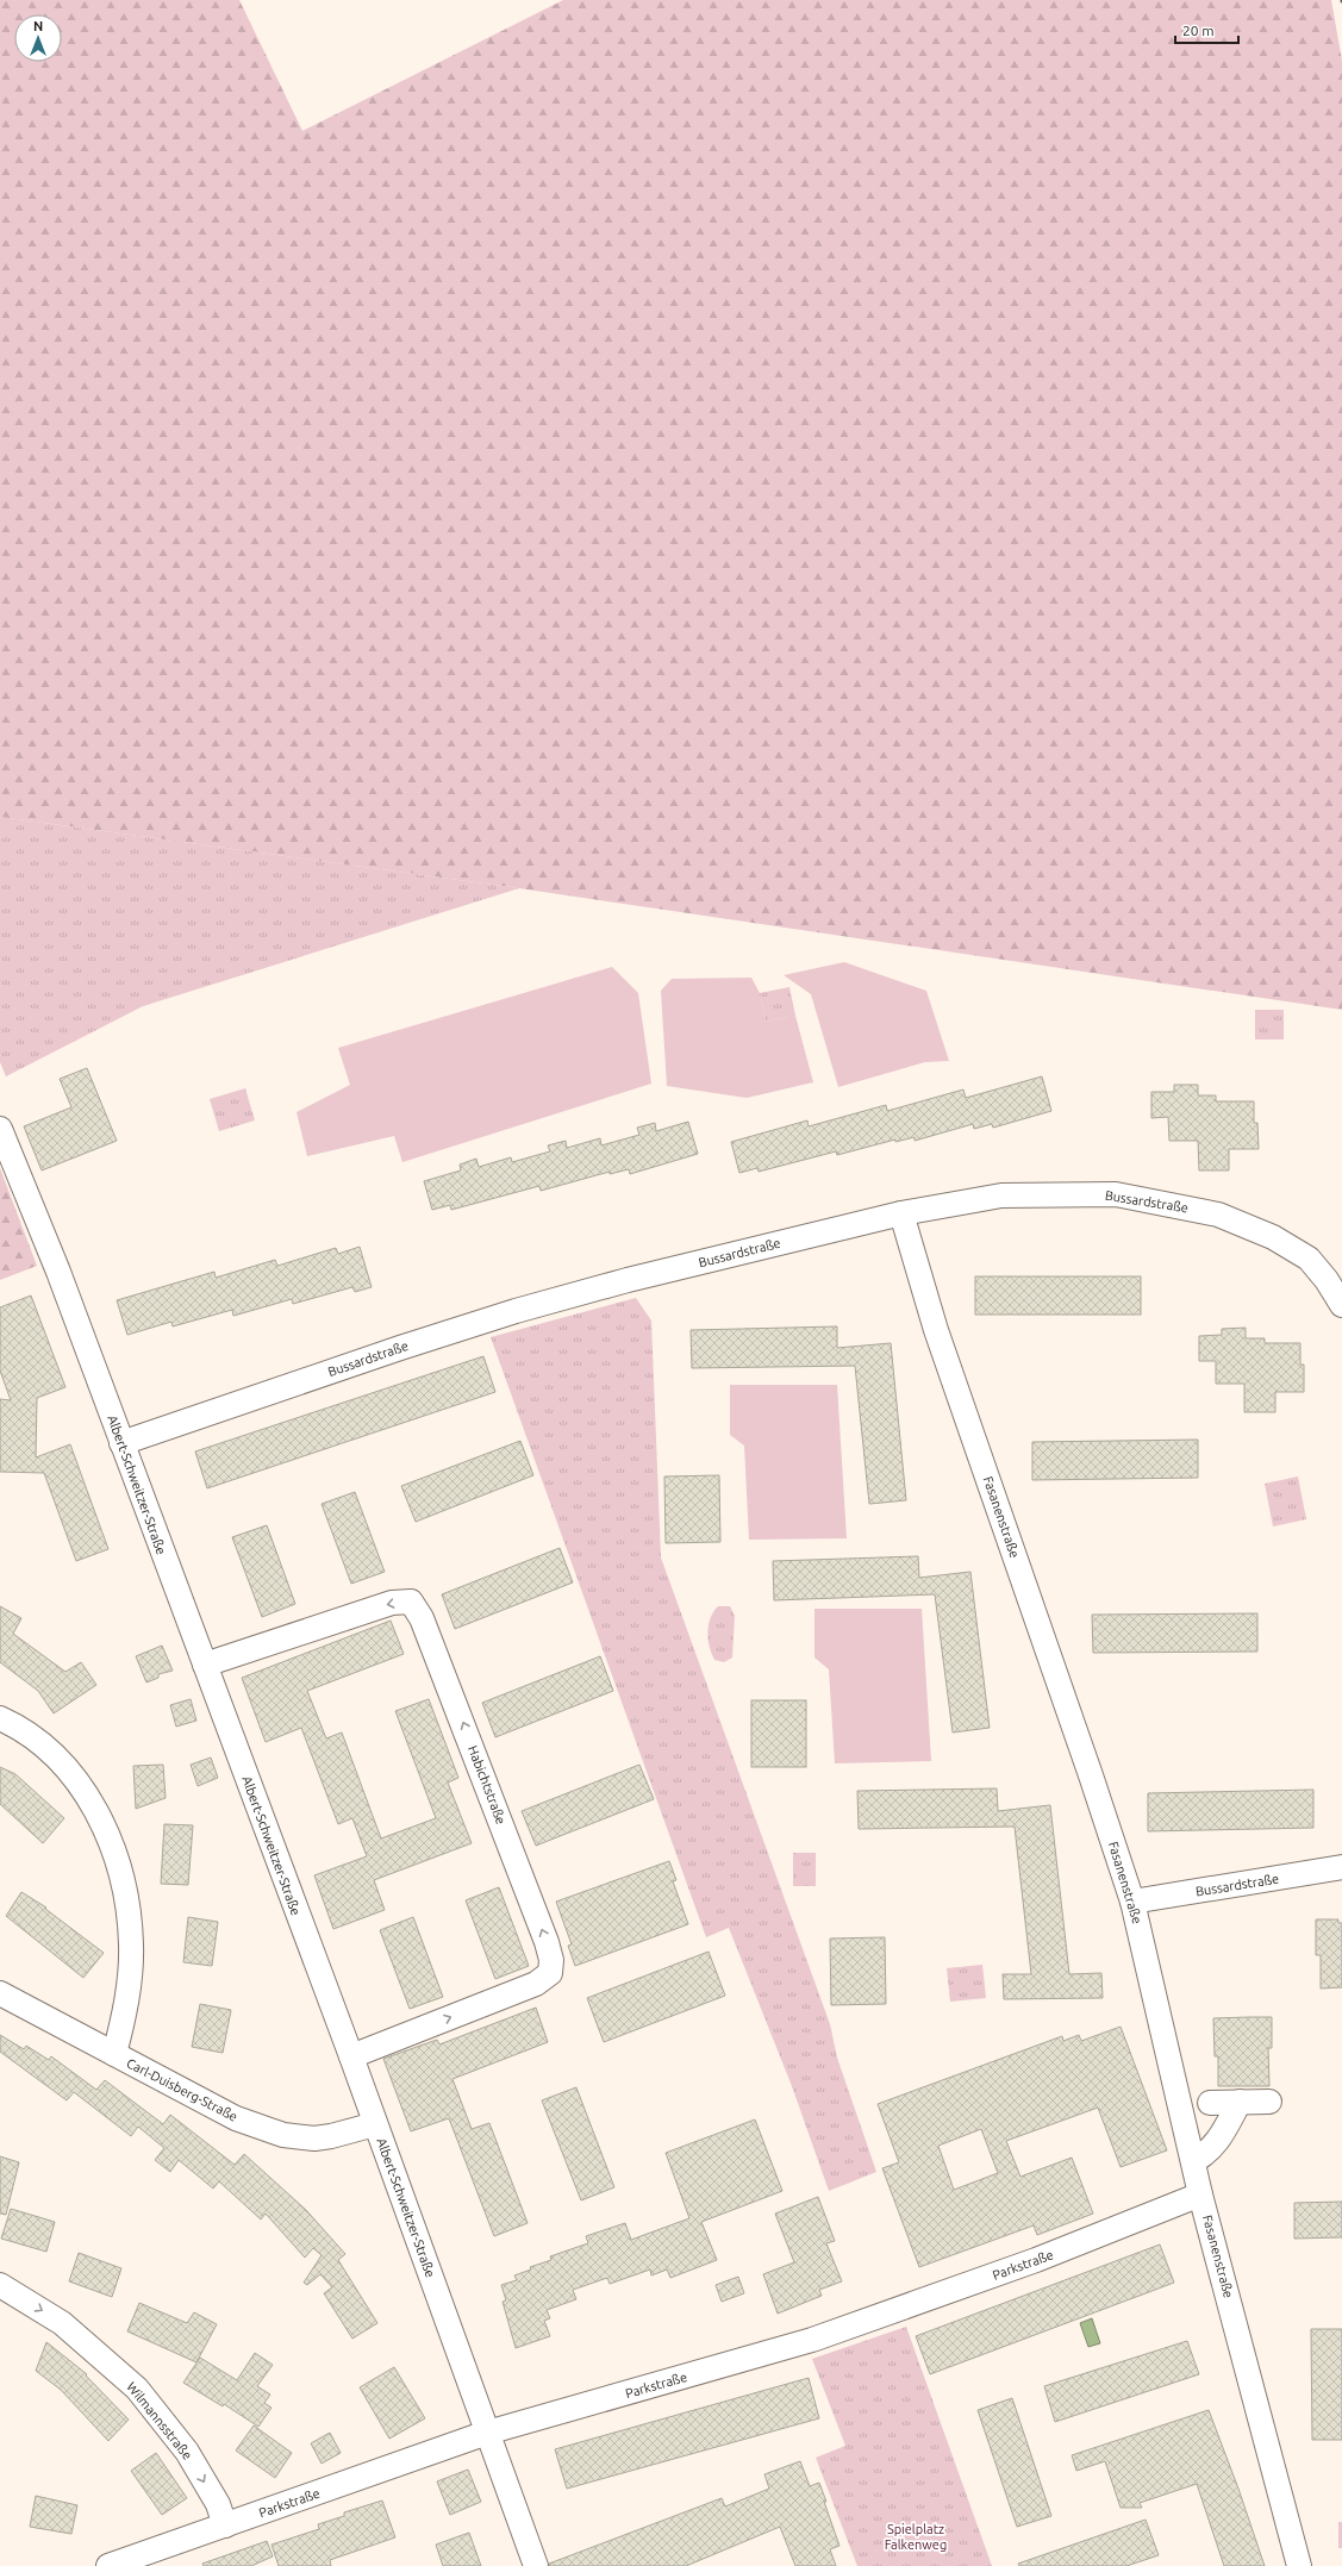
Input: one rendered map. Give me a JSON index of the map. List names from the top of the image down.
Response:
{
  "streets": {
    "street": [
      "Bussardstraße",
      "Albert-Schweitzer-Straße",
      "Fasanenstraße",
      "Habichtstraße",
      "Carl-Duisberg-Straße",
      "Parkstraße",
      "Wilmannsstraße"
    ]
  },
  "crossings": [
    ["Bussardstraße", "Albert-Schweitzer-Straße"],
    ["Bussardstraße", "Fasanenstraße"],
    ["Albert-Schweitzer-Straße", "Habichtstraße"],
    ["Albert-Schweitzer-Straße", "Carl-Duisberg-Straße"],
    ["Albert-Schweitzer-Straße", "Parkstraße"],
    ["Fasanenstraße", "Parkstraße"],
    ["Parkstraße", "Wilmannsstraße"]
  ],
  "one_way": ["Wilmannsstraße"],
  "parks": ["Spielplatz Falkenweg"],
  "scale_bar": "20 m",
  "north": "top"
}
